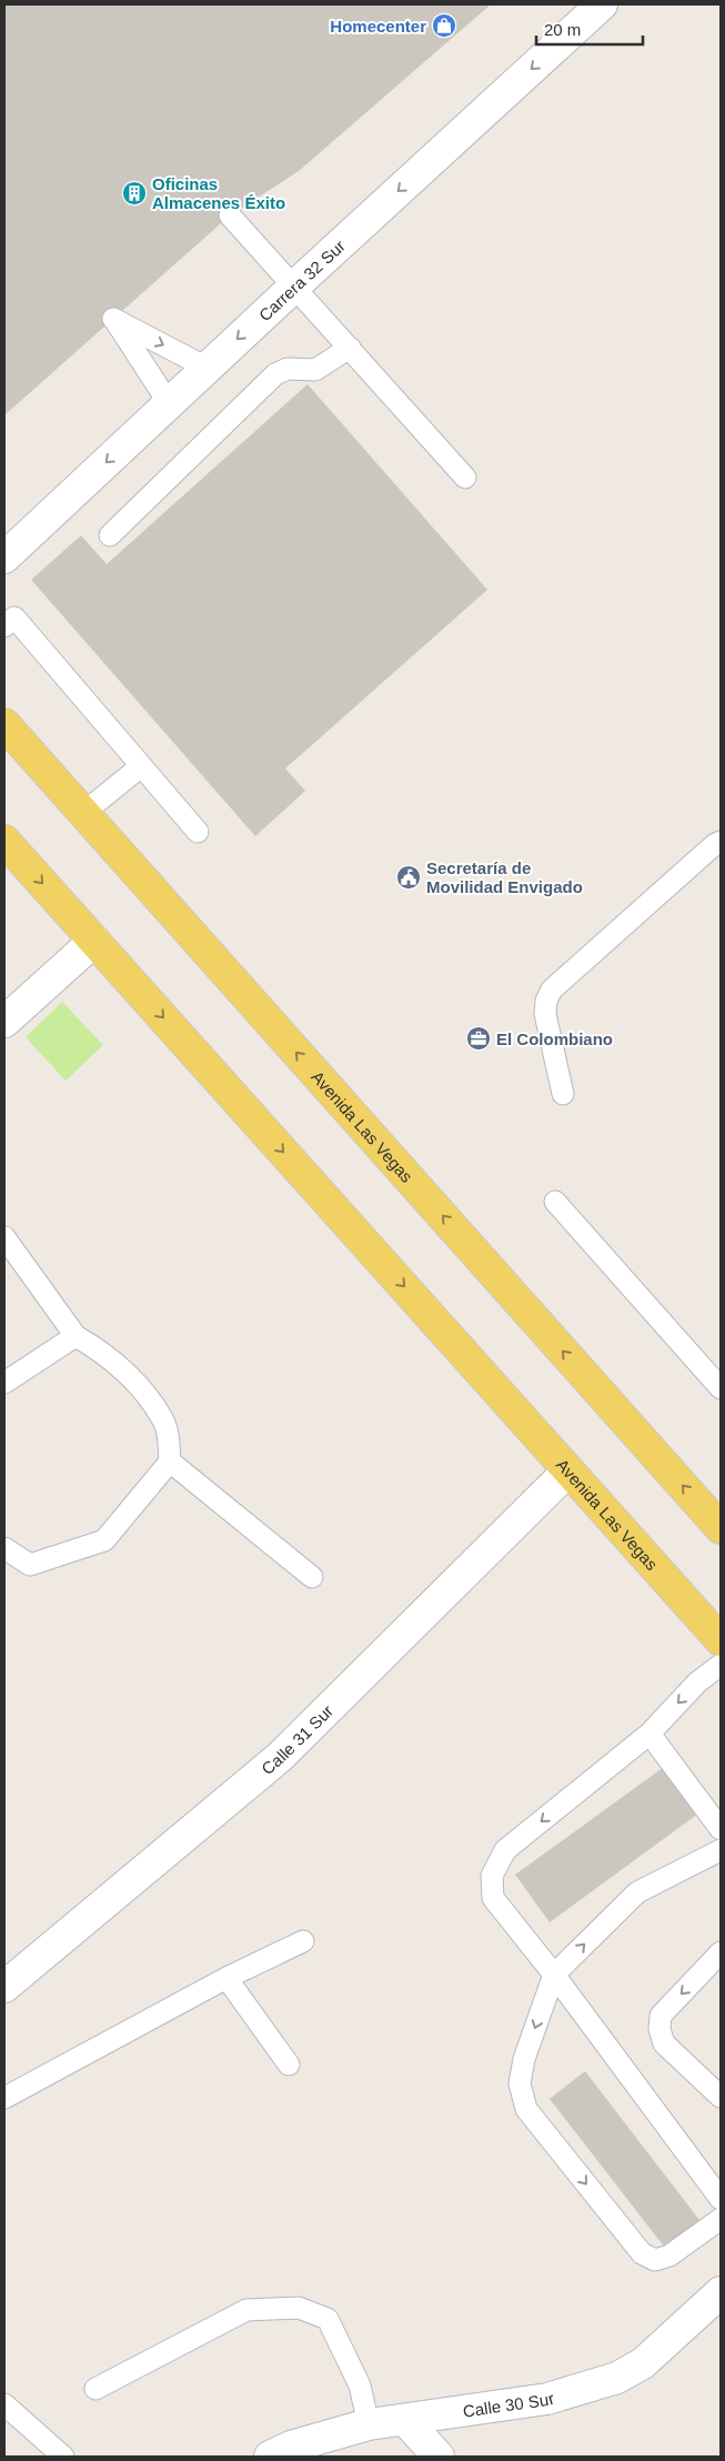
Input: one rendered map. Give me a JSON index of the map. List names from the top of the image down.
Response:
{
  "streets": {
    "main road": ["Avenida Las Vegas"],
    "street": ["Carrera 32 Sur", "Calle 31 Sur", "Calle 30 Sur"]
  },
  "crossings": [
    ["Avenida Las Vegas", "Calle 31 Sur"]
  ],
  "one_way": ["Carrera 32 Sur"],
  "places": {
    "shop": ["Homecenter"],
    "building": ["Oficinas Almacenes Éxito"],
    "public building": ["Secretaría de Movilidad Envigado"],
    "office": ["El Colombiano"]
  },
  "scale_bar": "20 m"
}
